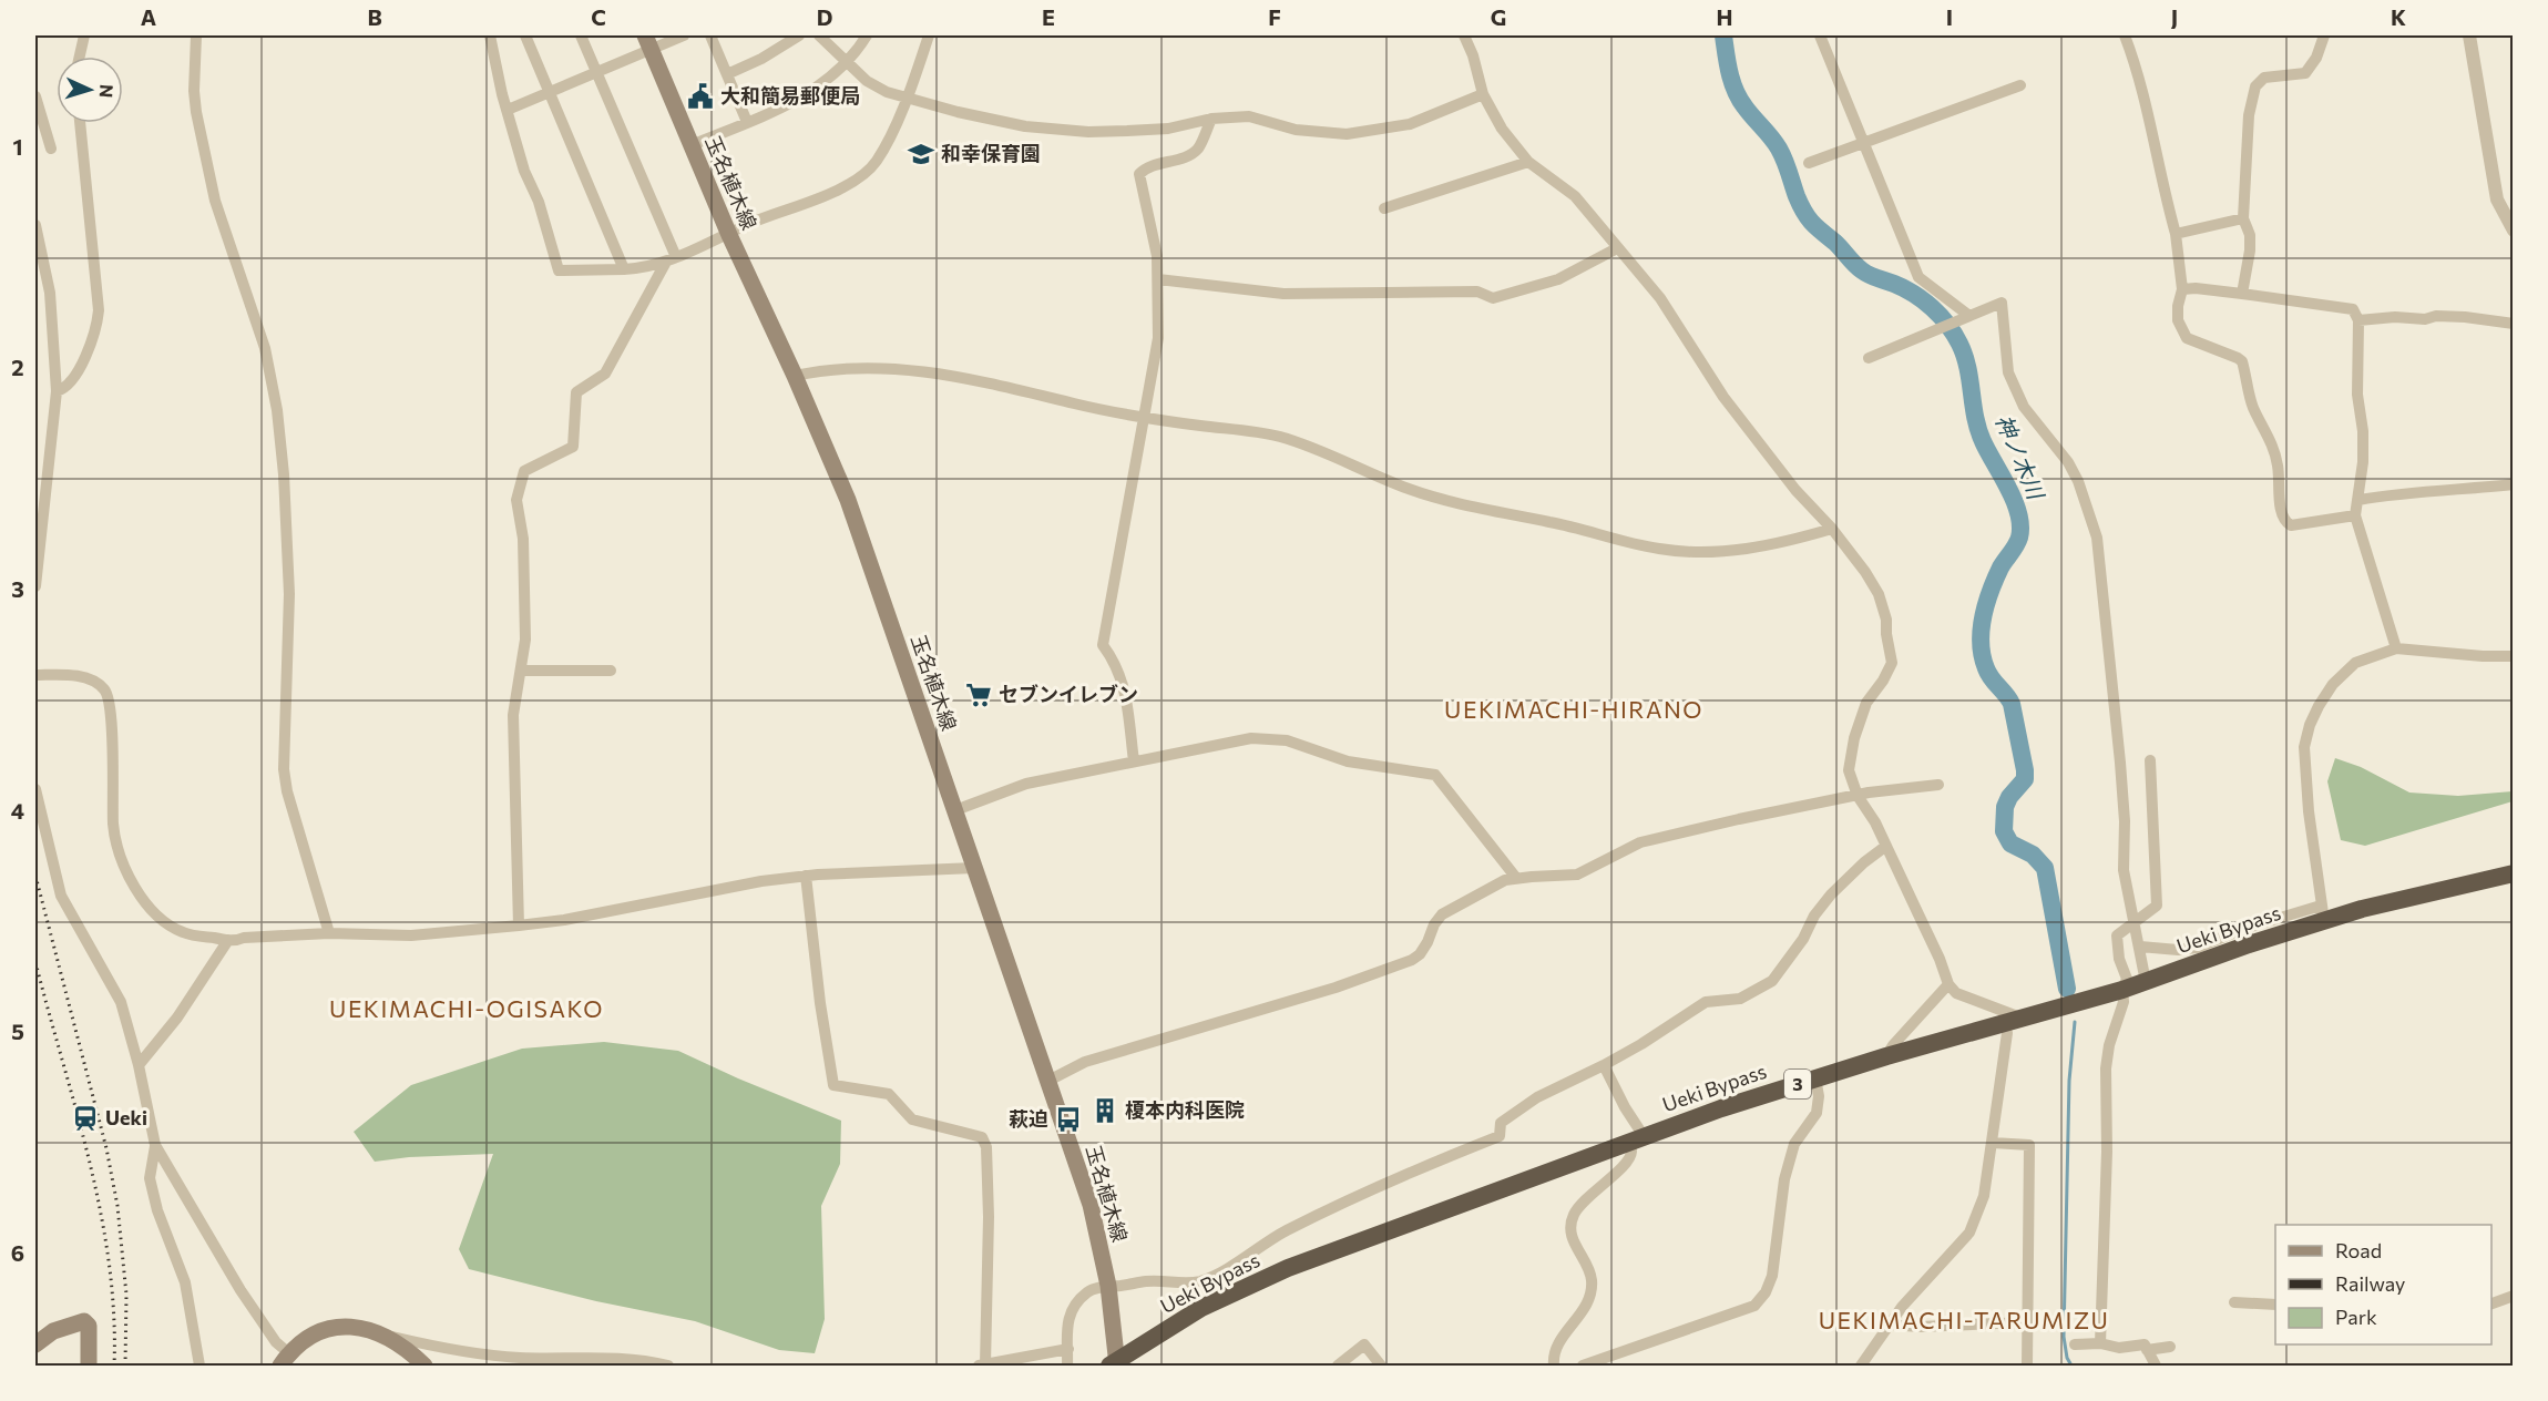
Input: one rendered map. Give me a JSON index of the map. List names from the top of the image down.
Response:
{
  "streets": {
    "highway": ["Ueki Bypass", "3"],
    "main road": ["玉名植木線"]
  },
  "crossings": [
    ["玉名植木線", "Ueki Bypass"]
  ],
  "districts": ["UEKIMACHI-HIRANO", "UEKIMACHI-OGISAKO", "UEKIMACHI-TARUMIZU"],
  "water": ["神ノ木川"],
  "places": {
    "public building": ["大和簡易郵便局"],
    "school or university": ["和幸保育園"],
    "supermarket": ["セブンイレブン"],
    "building": ["榎本内科医院"],
    "station": ["Ueki"],
    "bus stop": ["萩迫"]
  },
  "legend": ["Road", "Railway", "Park"],
  "north": "right",
  "grid": {
    "columns": [
      "A",
      "B",
      "C",
      "D",
      "E",
      "F",
      "G",
      "H",
      "I",
      "J",
      "K"
    ],
    "rows": [
      "1",
      "2",
      "3",
      "4",
      "5",
      "6"
    ]
  }
}
